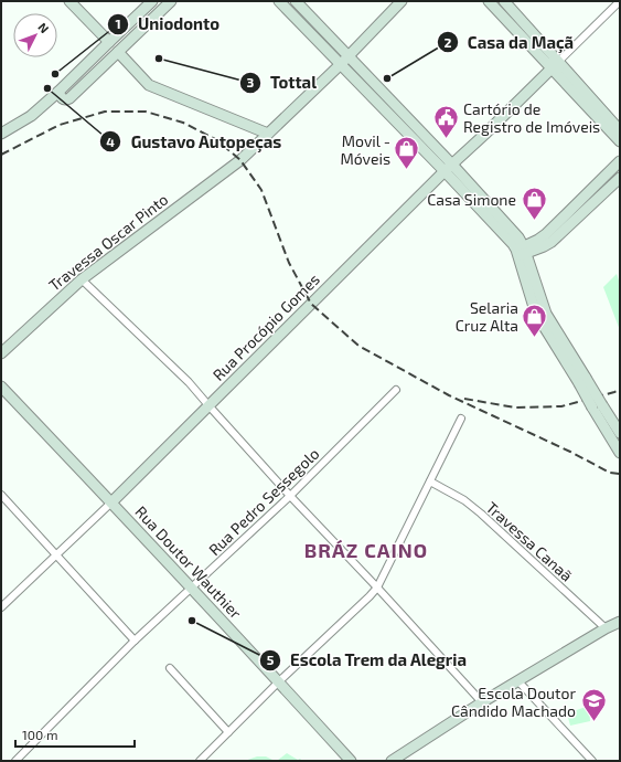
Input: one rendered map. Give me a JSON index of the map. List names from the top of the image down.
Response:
{
  "streets": {
    "main road": ["Travessa Oscar Pinto", "Rua Procópio Gomes", "Rua Doutor Wauthier"],
    "street": ["Rua Pedro Sessegolo", "Travessa Canaã"]
  },
  "crossings": [
    ["Rua Procópio Gomes", "Rua Doutor Wauthier"],
    ["Rua Pedro Sessegolo", "Rua Doutor Wauthier"]
  ],
  "districts": ["BRÁZ CAINO"],
  "places": {
    "other": [
      "Tottal",
      "Uniodonto",
      "Casa da Maçã",
      "Gustavo Autopeças",
      "Escola Trem da Alegria"
    ],
    "public building": ["Cartório de Registro de Imóveis"],
    "shop": ["Movil - Móveis", "Casa Simone", "Selaria Cruz Alta"],
    "school or university": ["Escola Doutor Cândido Machado"]
  },
  "scale_bar": "100 m",
  "north": "top right"
}
